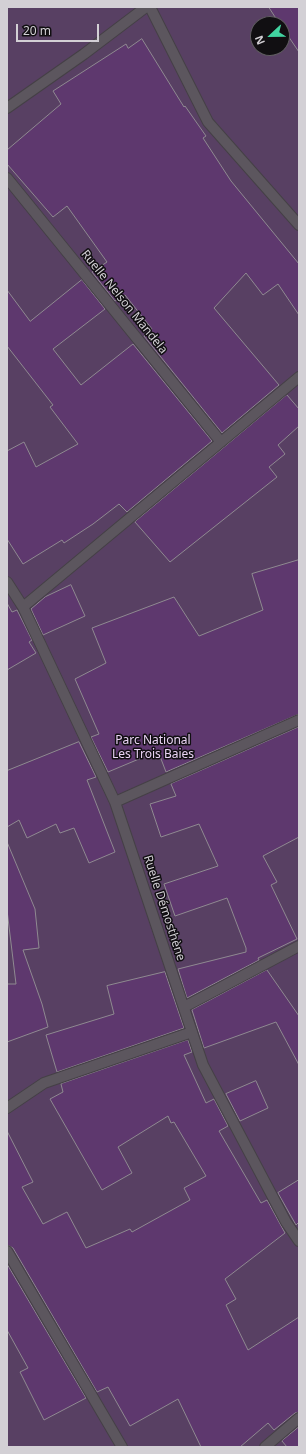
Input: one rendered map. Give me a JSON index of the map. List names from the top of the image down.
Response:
{
  "streets": {
    "street": ["Ruelle Nelson Mandela", "Ruelle Démosthène"]
  },
  "parks": ["Parc National Les Trois Baies"],
  "scale_bar": "20 m",
  "north": "left"
}
